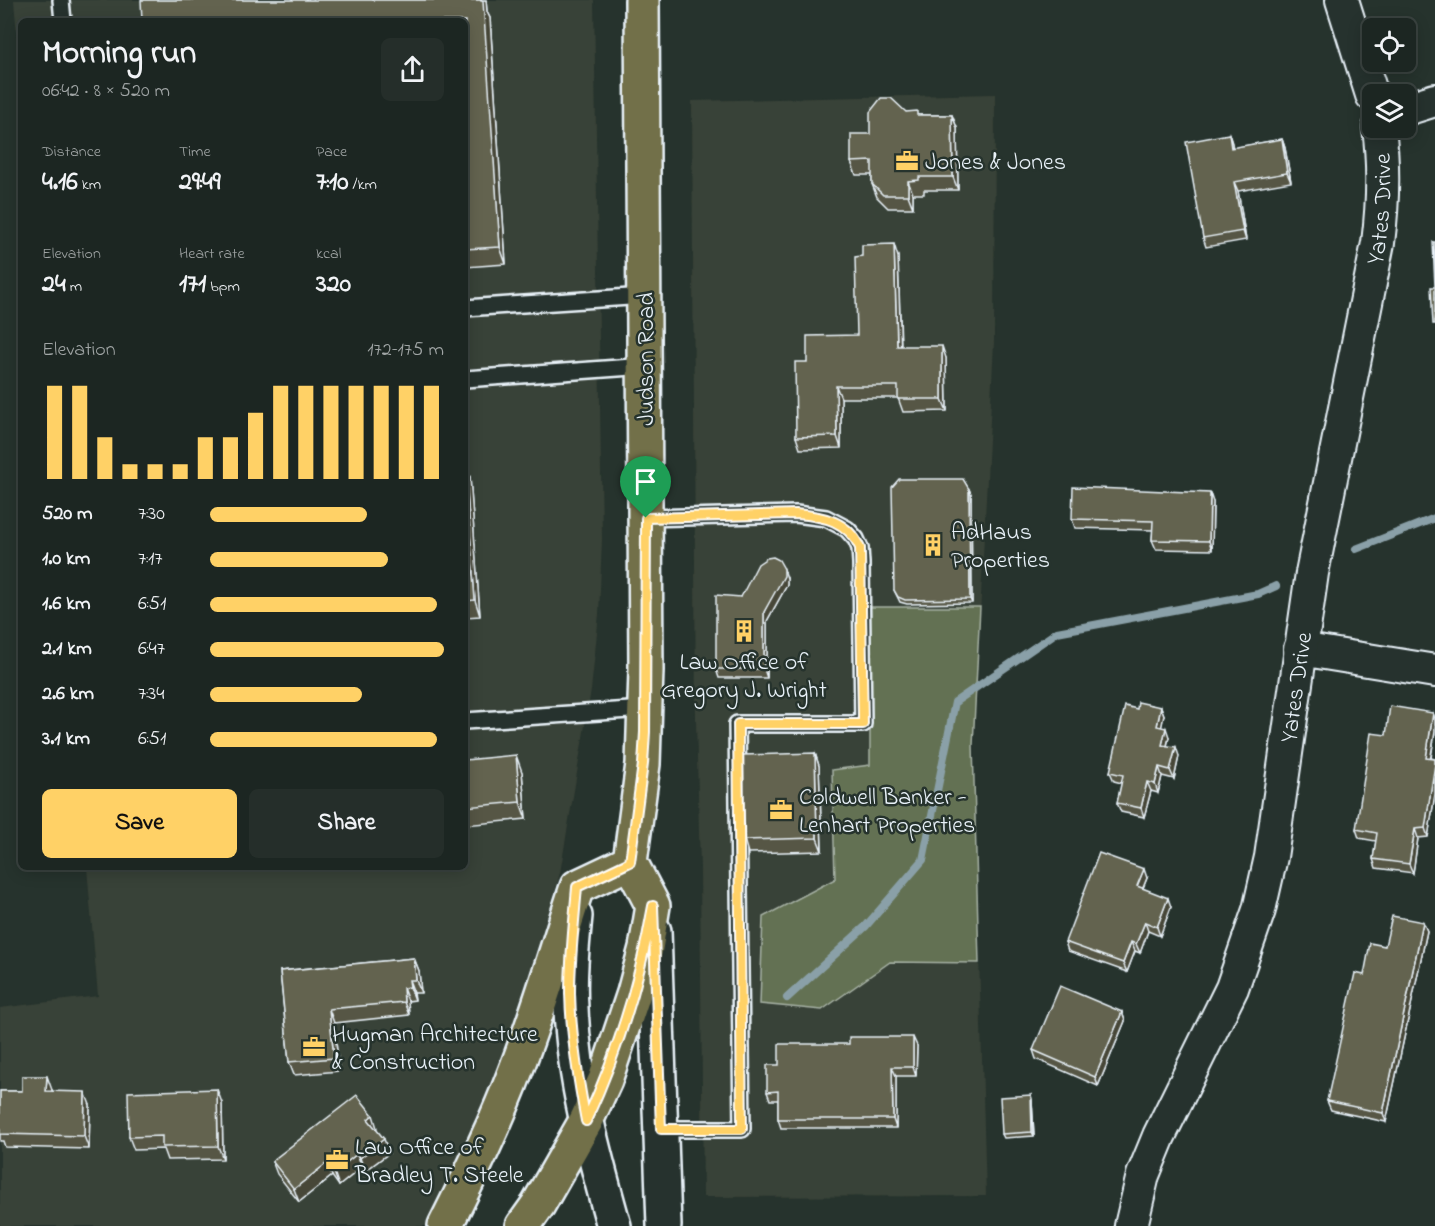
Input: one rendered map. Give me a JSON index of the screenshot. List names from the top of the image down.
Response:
{
  "streets": {
    "main road": ["Judson Road"],
    "street": ["Yates Drive"]
  },
  "places": {
    "office": [
      "Jones & Jones",
      "Coldwell Banker - Lenhart Properties",
      "Hugman Architecture & Construction",
      "Law Office of Bradley T. Steele"
    ],
    "building": ["AdHaus Properties", "Law Office of Gregory J. Wright"]
  },
  "page": {
    "heading": ["Morning run", "06:42 · 8 × 520 m"],
    "stats": [
      ["Distance", "4.16 km"],
      ["Time", "29:49"],
      ["Pace", "7:10 /km"],
      ["Elevation", "24 m"],
      ["Heart rate", "171 bpm"],
      ["kcal", "320"]
    ],
    "chart": ["Elevation", "172–175 m"],
    "list": [
      {
        "name": "520 m",
        "note": "7:30"
      },
      {
        "name": "1.0 km",
        "note": "7:17"
      },
      {
        "name": "1.6 km",
        "note": "6:51"
      },
      {
        "name": "2.1 km",
        "note": "6:47"
      },
      {
        "name": "2.6 km",
        "note": "7:34"
      },
      {
        "name": "3.1 km",
        "note": "6:51"
      }
    ],
    "buttons": ["Save", "Share"]
  }
}
